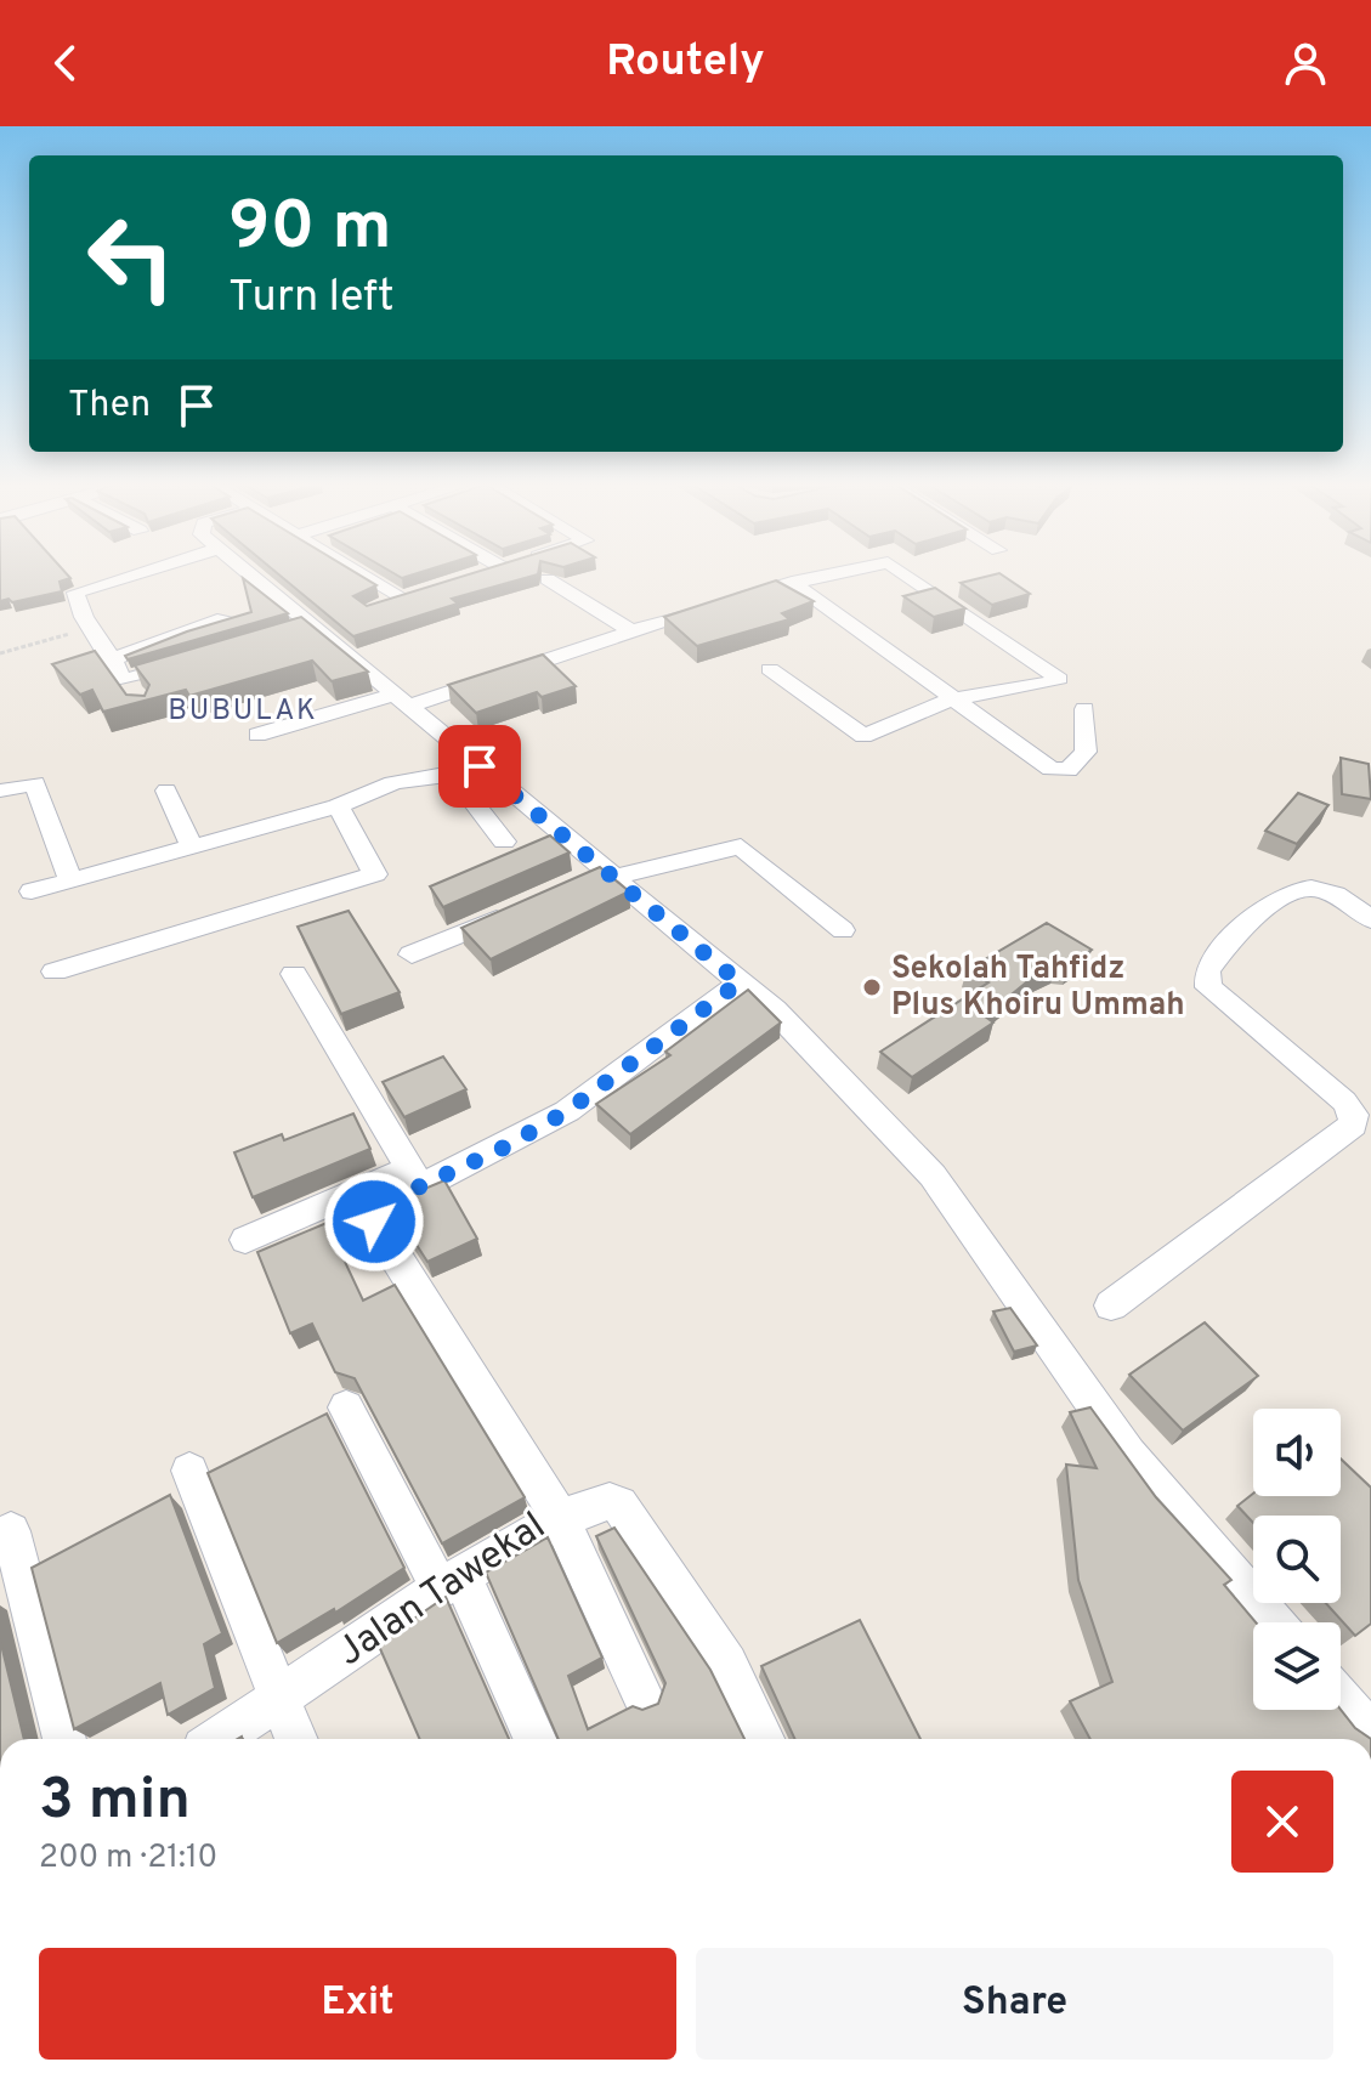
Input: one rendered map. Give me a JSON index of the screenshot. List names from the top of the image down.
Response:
{
  "streets": {
    "street": ["Jalan Tawekal"]
  },
  "districts": ["BUBULAK"],
  "places": ["Sekolah Tahfidz Plus Khoiru Ummah"],
  "page": {
    "header": "Routely",
    "turn": ["90 m", "Turn left"],
    "then": "Then",
    "heading": ["3 min", "200 m · 21:10"],
    "buttons": ["Exit", "Share"]
  }
}
